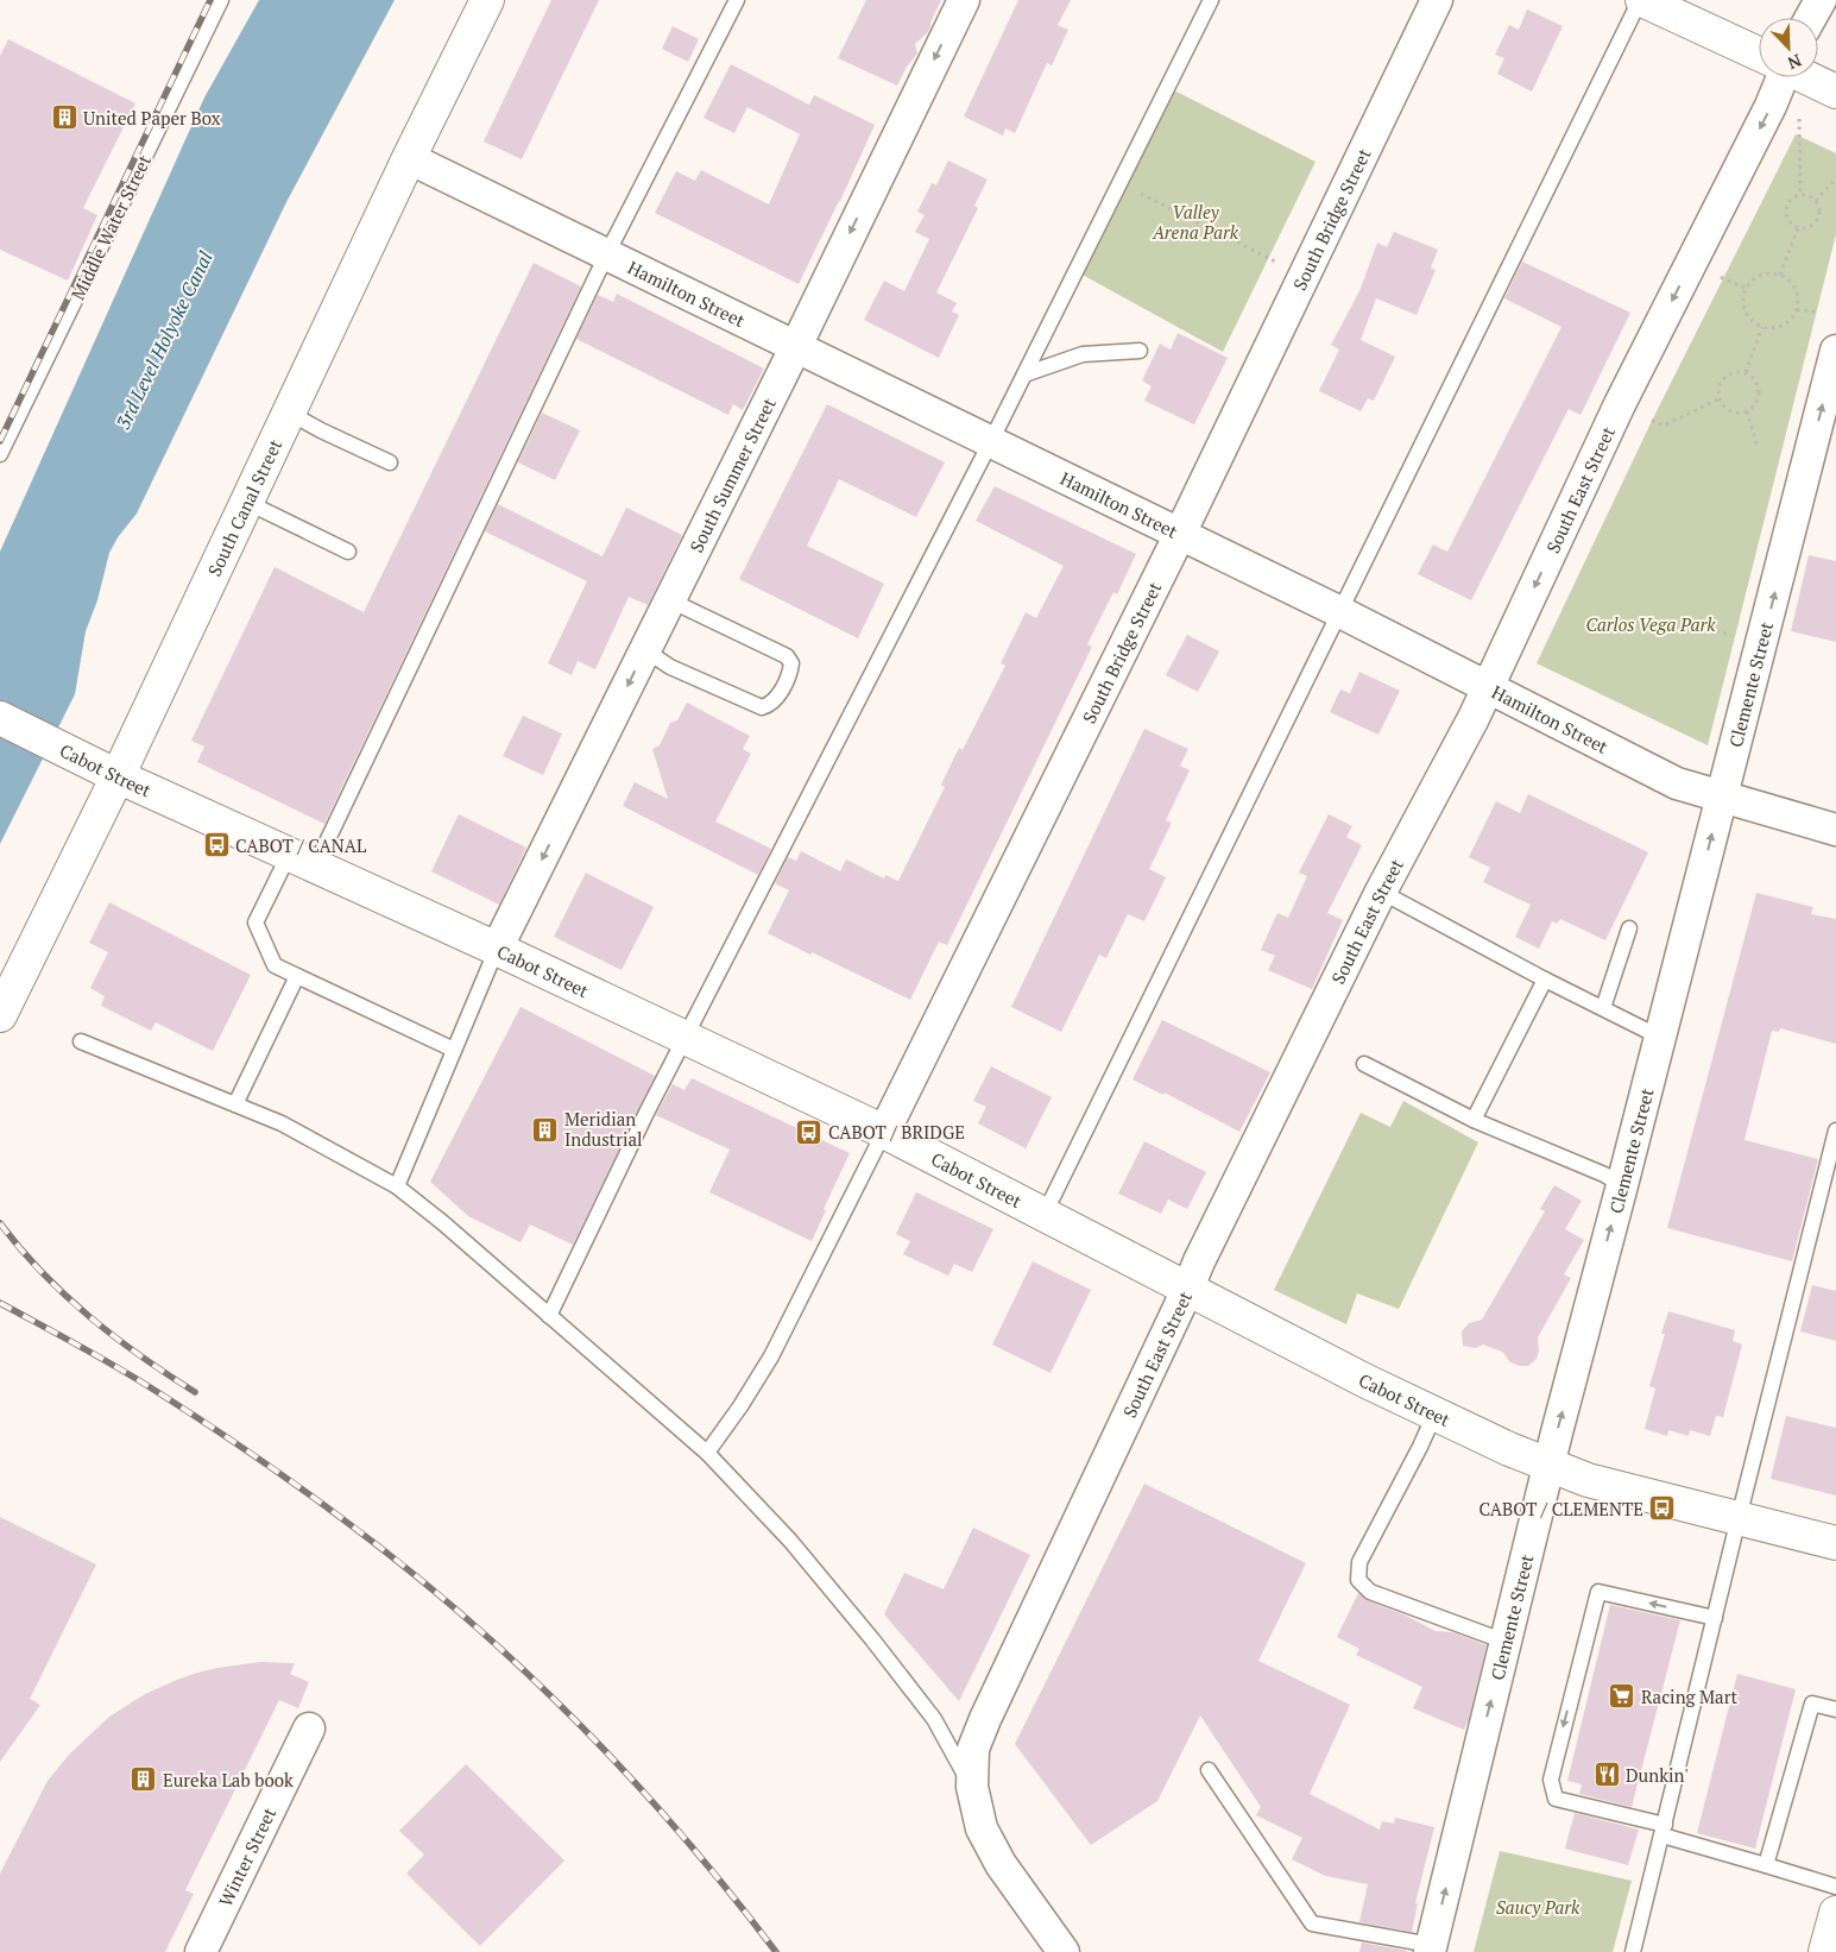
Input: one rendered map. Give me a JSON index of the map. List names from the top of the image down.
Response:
{
  "streets": {
    "main road": ["South Canal Street", "Cabot Street"],
    "street": [
      "South Bridge Street",
      "Hamilton Street",
      "South Summer Street",
      "South East Street",
      "Clemente Street",
      "Winter Street"
    ],
    "lane": ["Middle Water Street"]
  },
  "crossings": [
    ["South Bridge Street", "Hamilton Street"],
    ["South Bridge Street", "Cabot Street"],
    ["Hamilton Street", "South Summer Street"],
    ["Hamilton Street", "South East Street"],
    ["Hamilton Street", "South Canal Street"],
    ["Hamilton Street", "Clemente Street"],
    ["South Summer Street", "Cabot Street"],
    ["South East Street", "Cabot Street"],
    ["South Canal Street", "Cabot Street"],
    ["Clemente Street", "Cabot Street"]
  ],
  "one_way": ["South Summer Street", "Clemente Street"],
  "water": ["3rd Level Holyoke Canal"],
  "parks": ["Valley Arena Park", "Carlos Vega Park", "Saucy Park"],
  "places": {
    "building": ["United Paper Box", "Meridian Industrial", "Eureka Lab book"],
    "bus stop": ["CABOT / CANAL", "CABOT / BRIDGE", "CABOT / CLEMENTE"],
    "supermarket": ["Racing Mart"],
    "restaurant": ["Dunkin'"]
  },
  "north": "bottom right"
}
